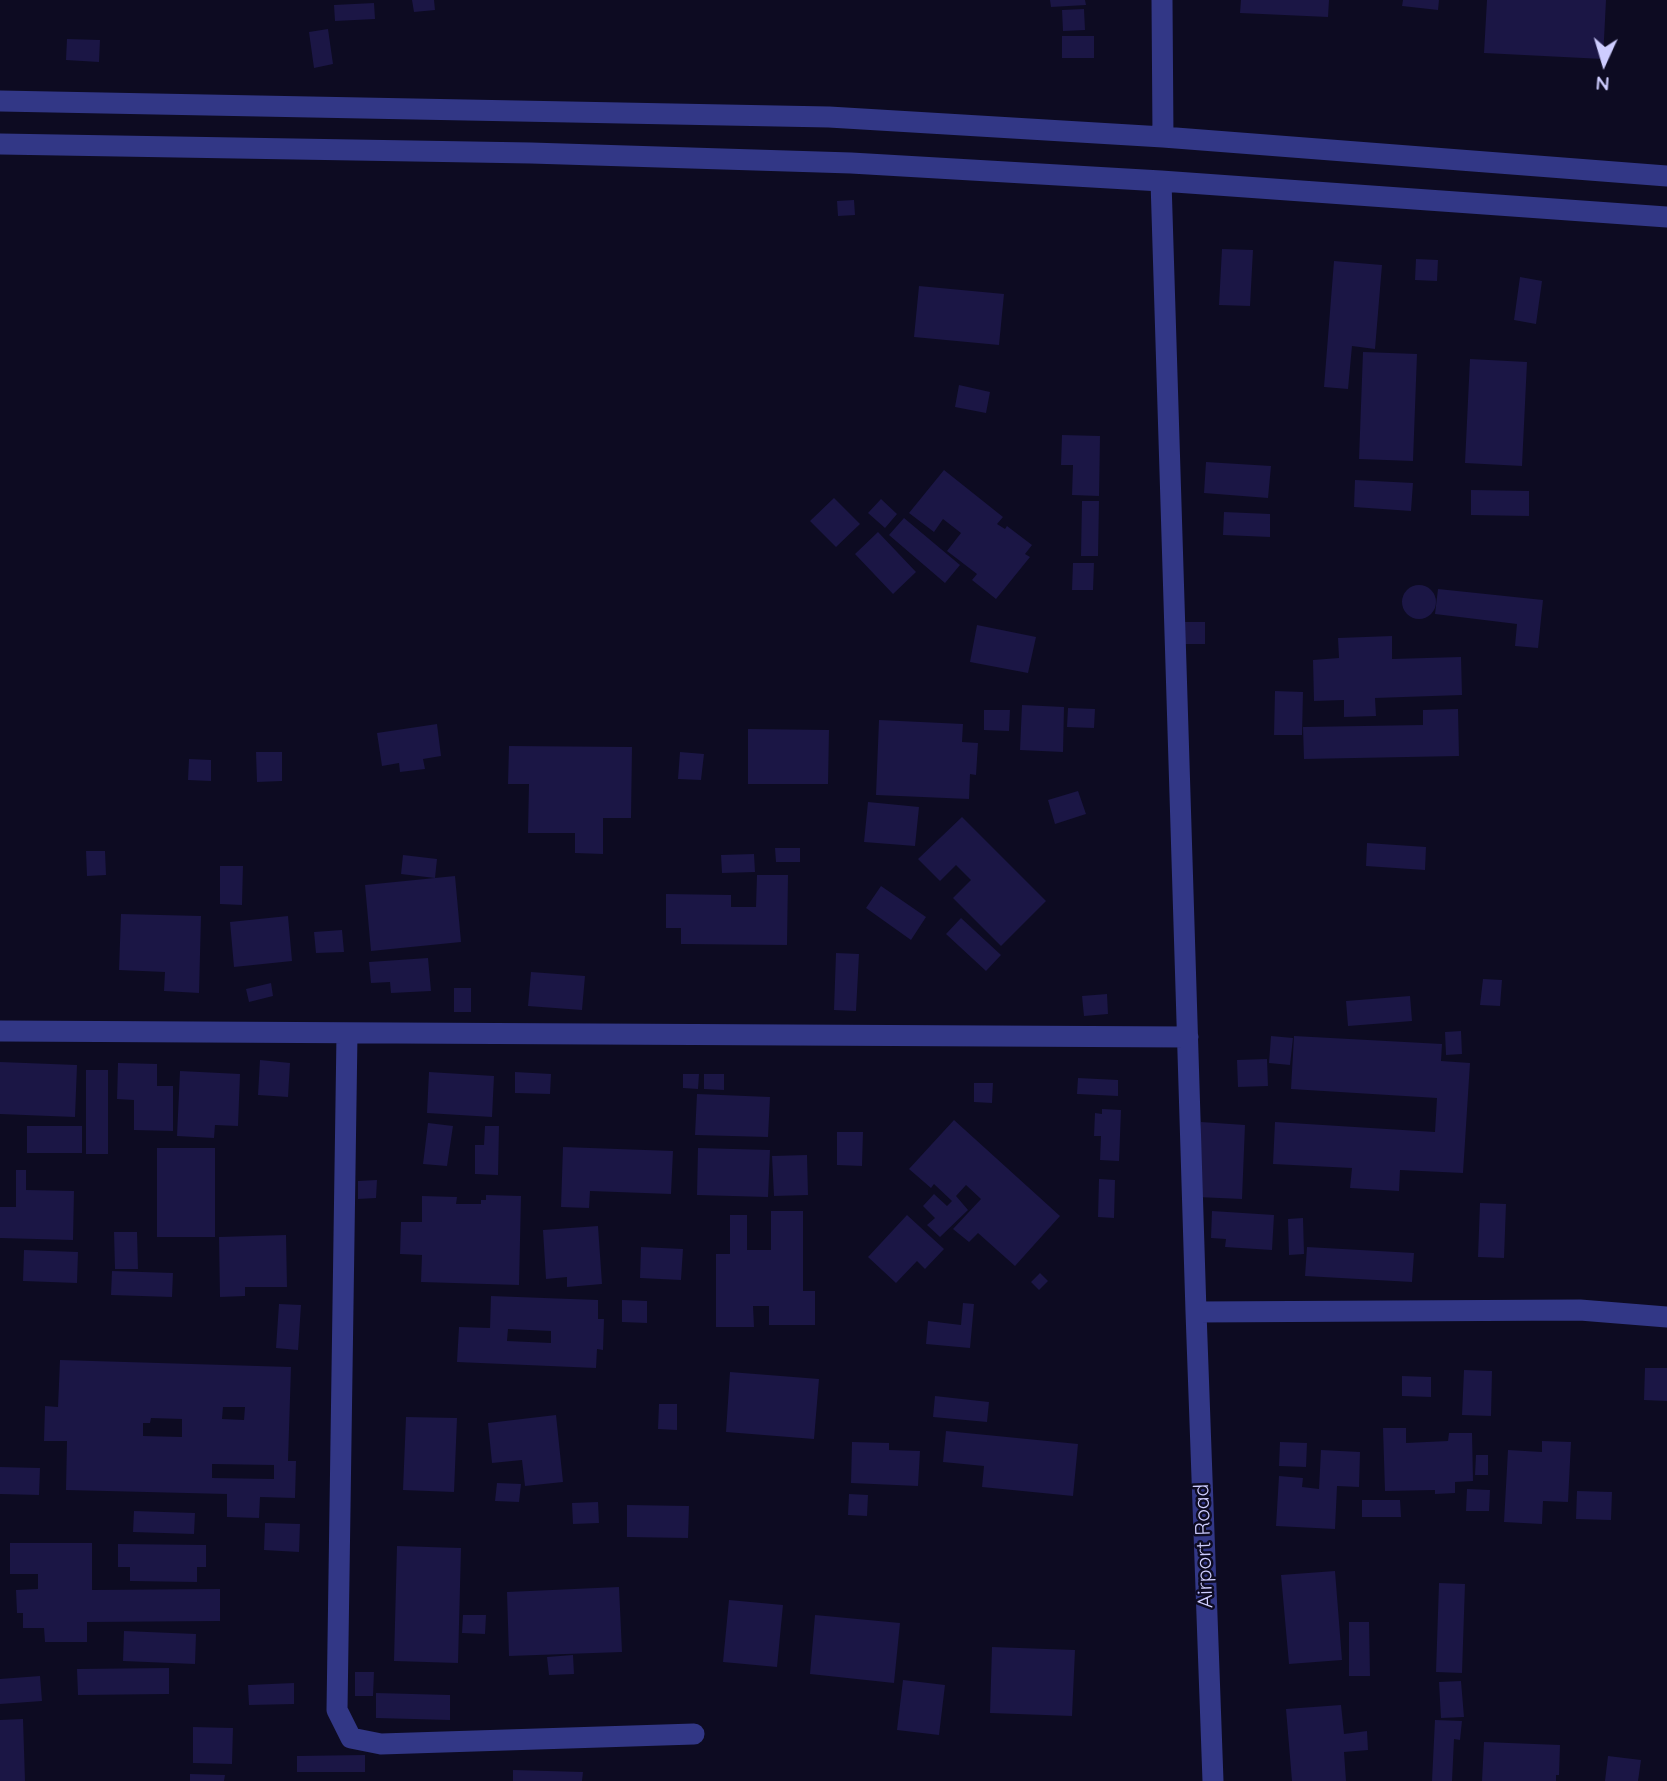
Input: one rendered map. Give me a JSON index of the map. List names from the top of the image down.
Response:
{
  "streets": {
    "street": ["Airport Road"]
  },
  "north": "bottom"
}
